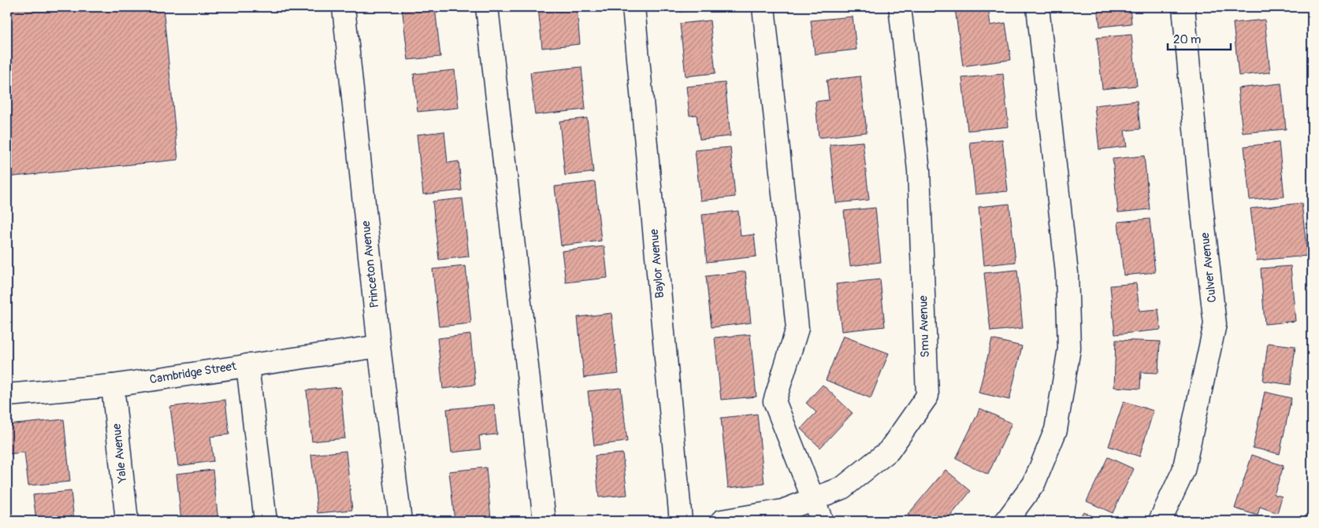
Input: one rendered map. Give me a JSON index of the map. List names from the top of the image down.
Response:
{
  "streets": {
    "street": [
      "Baylor Avenue",
      "Princeton Avenue",
      "Culver Avenue",
      "Smu Avenue",
      "Cambridge Street",
      "Yale Avenue"
    ]
  },
  "crossings": [
    ["Princeton Avenue", "Cambridge Street"],
    ["Cambridge Street", "Yale Avenue"]
  ],
  "scale_bar": "20 m"
}
